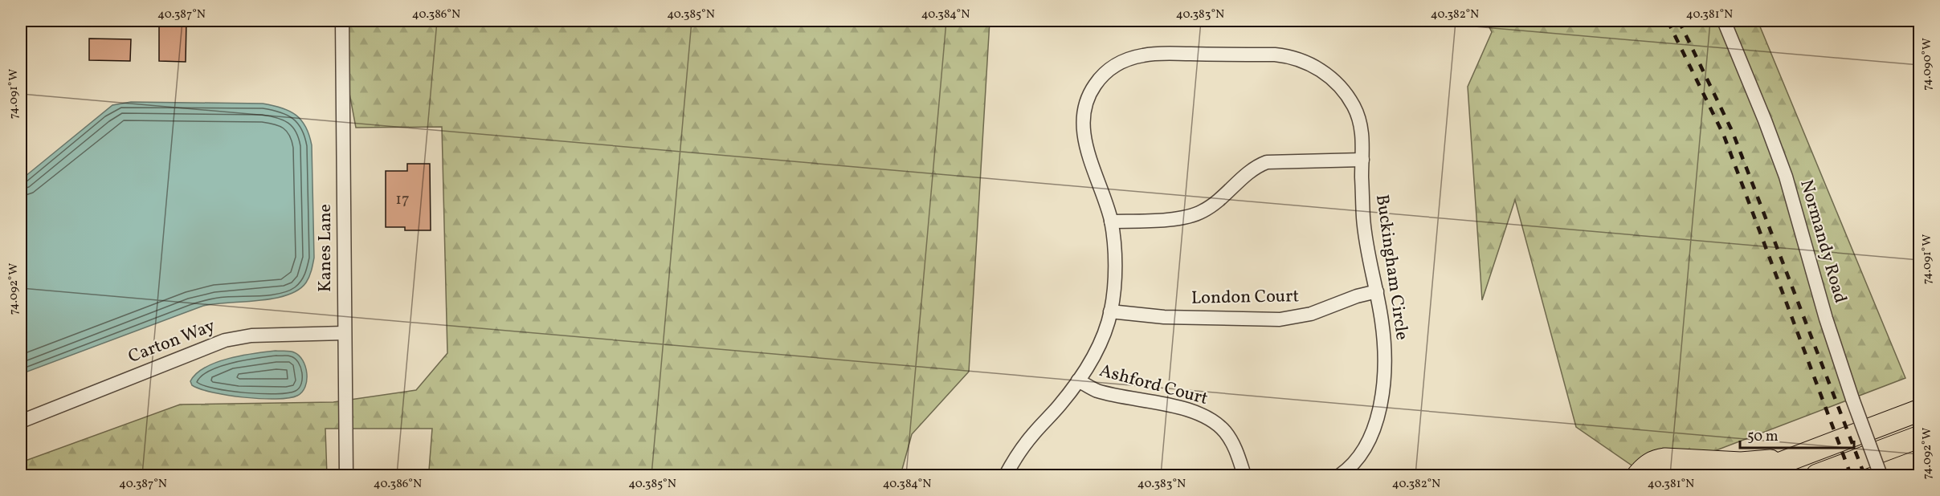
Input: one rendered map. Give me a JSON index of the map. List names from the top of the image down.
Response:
{
  "streets": {
    "street": [
      "Normandy Road",
      "Kanes Lane",
      "Buckingham Circle",
      "London Court",
      "Carton Way",
      "Ashford Court"
    ]
  },
  "crossings": [
    ["Kanes Lane", "Carton Way"],
    ["Buckingham Circle", "London Court"],
    ["Buckingham Circle", "Ashford Court"]
  ],
  "house_numbers": ["17"],
  "scale_bar": "50 m",
  "coordinates": [
    "40.387°N",
    "40.386°N",
    "40.385°N",
    "40.384°N",
    "40.383°N",
    "40.382°N",
    "40.381°N",
    "74.090°W",
    "74.091°W",
    "74.092°W"
  ]
}
